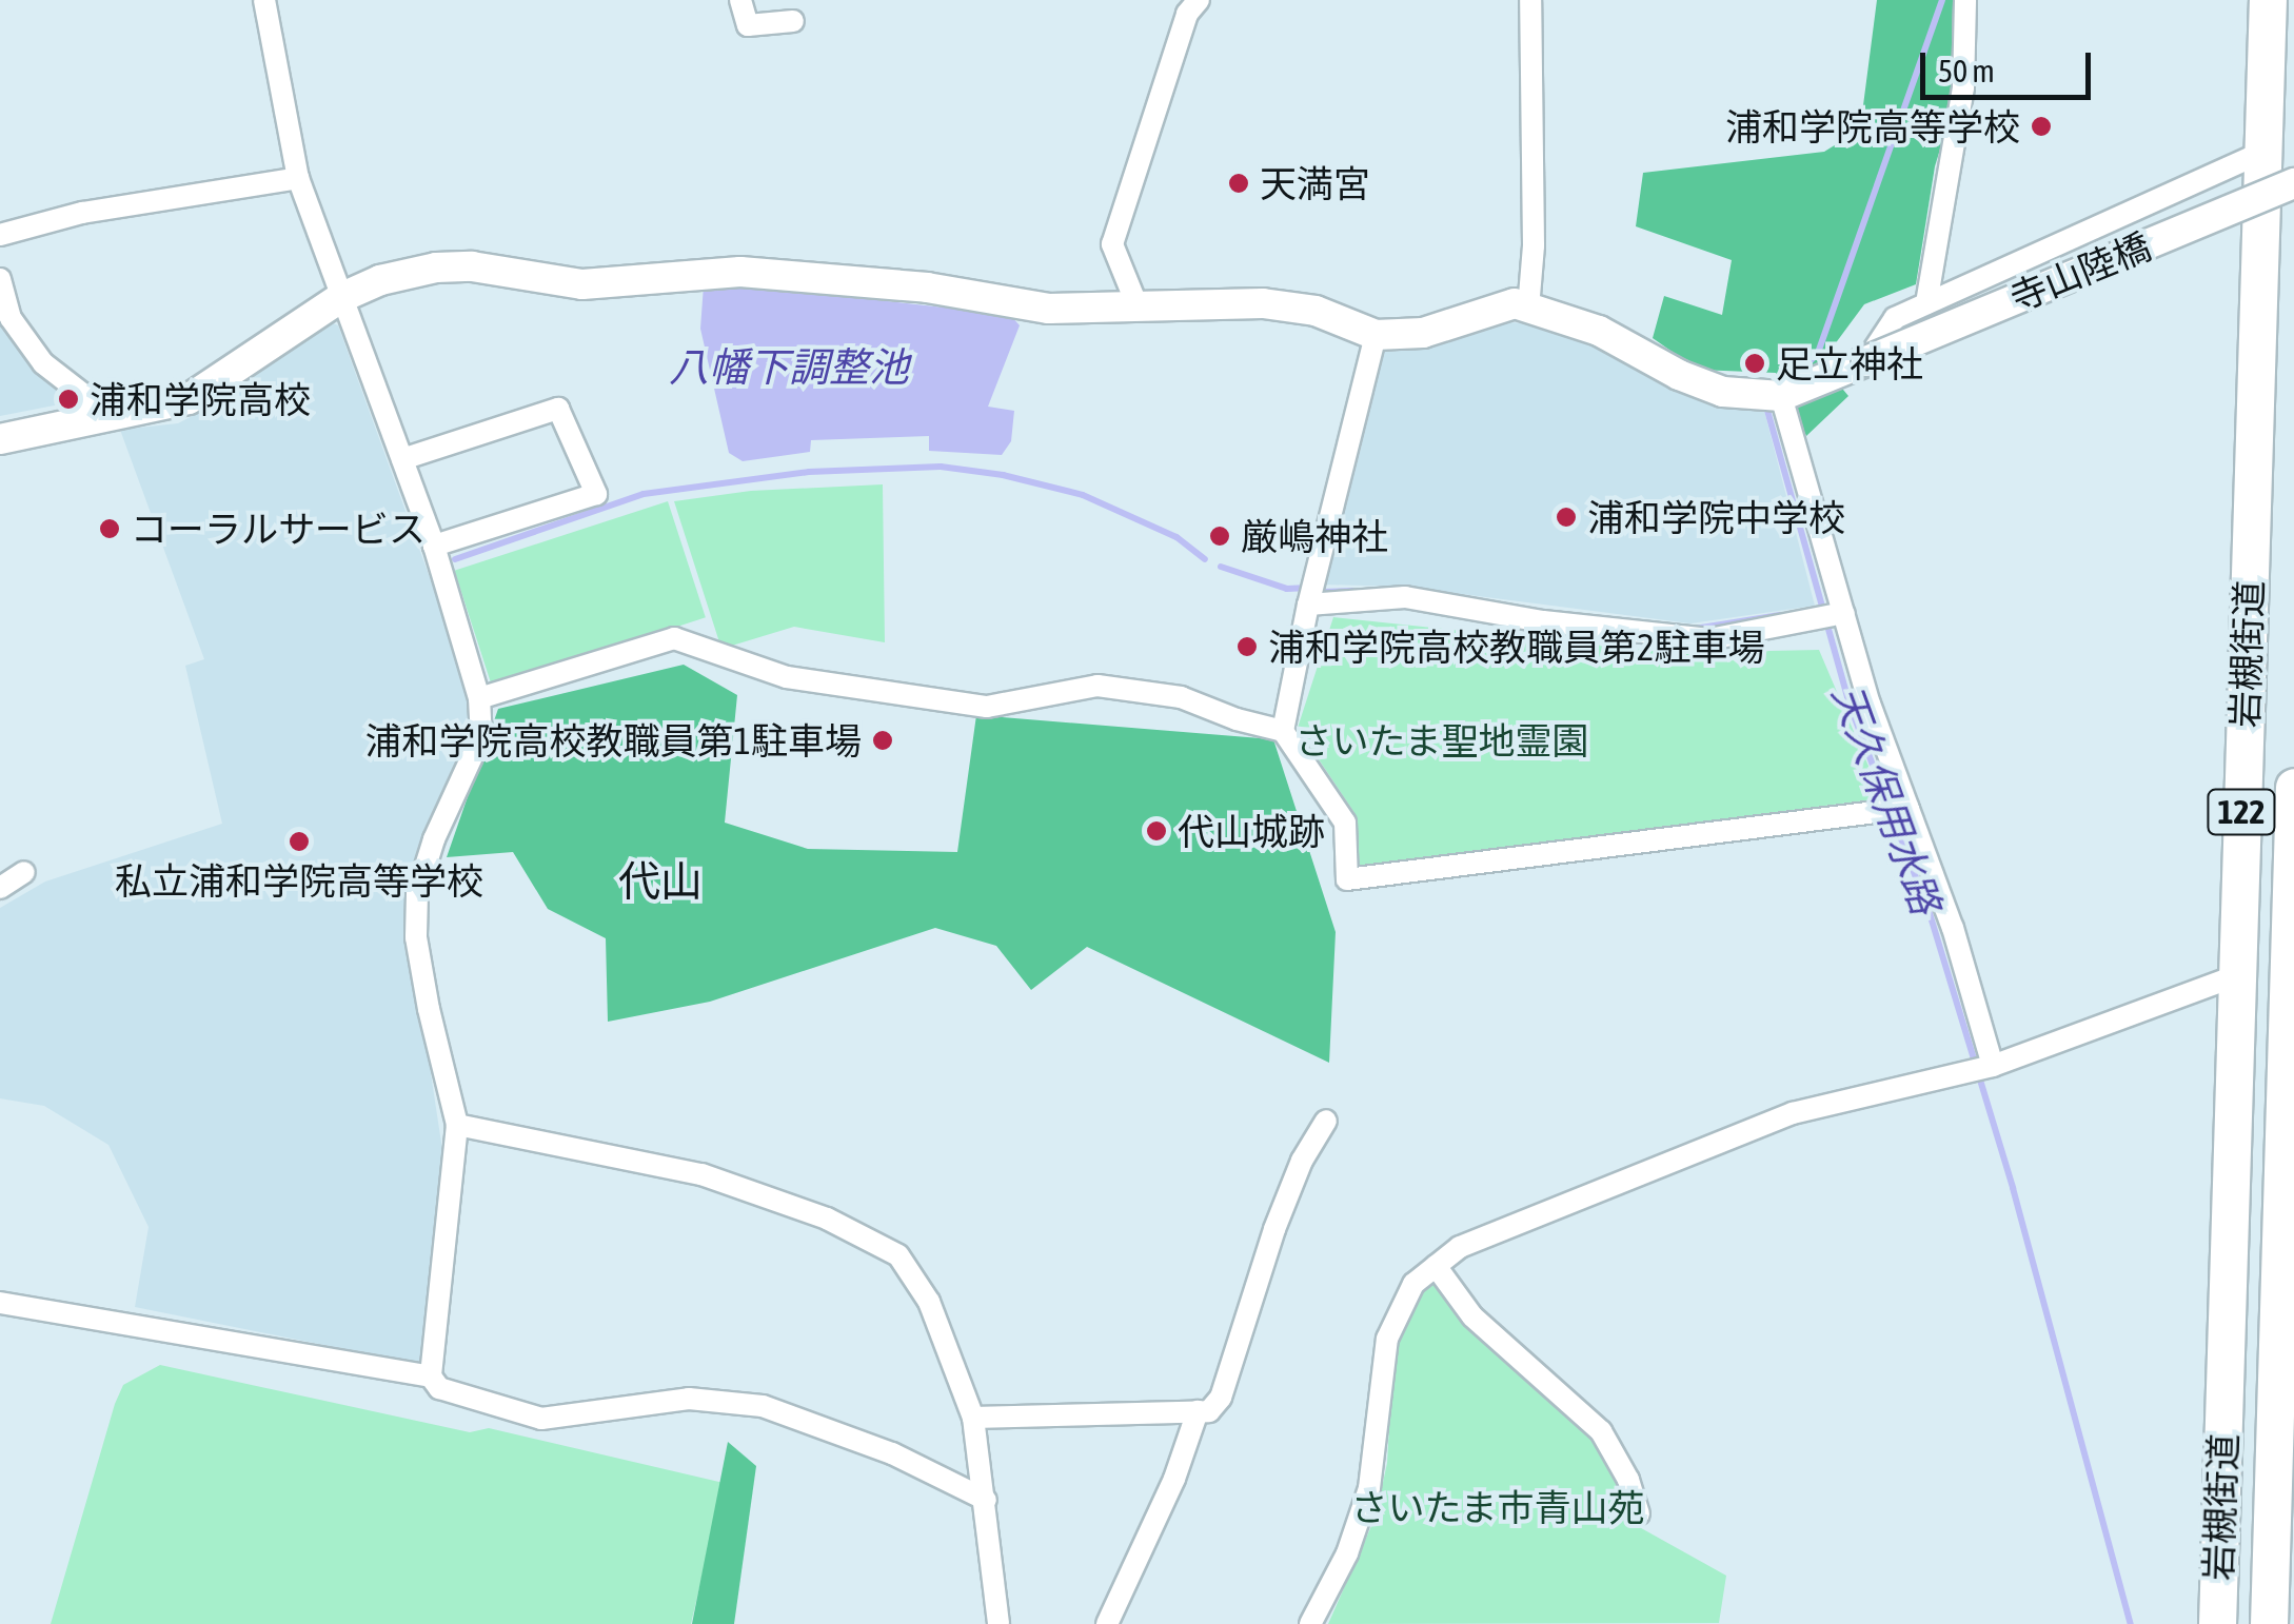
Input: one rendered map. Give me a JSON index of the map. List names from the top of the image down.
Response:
{
  "streets": {
    "highway": ["岩槻街道", "122"],
    "street": ["寺山陸橋"]
  },
  "districts": ["代山"],
  "water": ["八幡下調整池", "天久保用水路"],
  "parks": ["さいたま聖地霊園", "さいたま市青山苑"],
  "places": [
    "浦和学院高等学校",
    "天満宮",
    "足立神社",
    "浦和学院高校",
    "浦和学院中学校",
    "コーラルサービス",
    "厳嶋神社",
    "浦和学院高校教職員第2駐車場",
    "浦和学院高校教職員第1駐車場",
    "代山城跡",
    "私立浦和学院高等学校"
  ],
  "scale_bar": "50 m"
}
